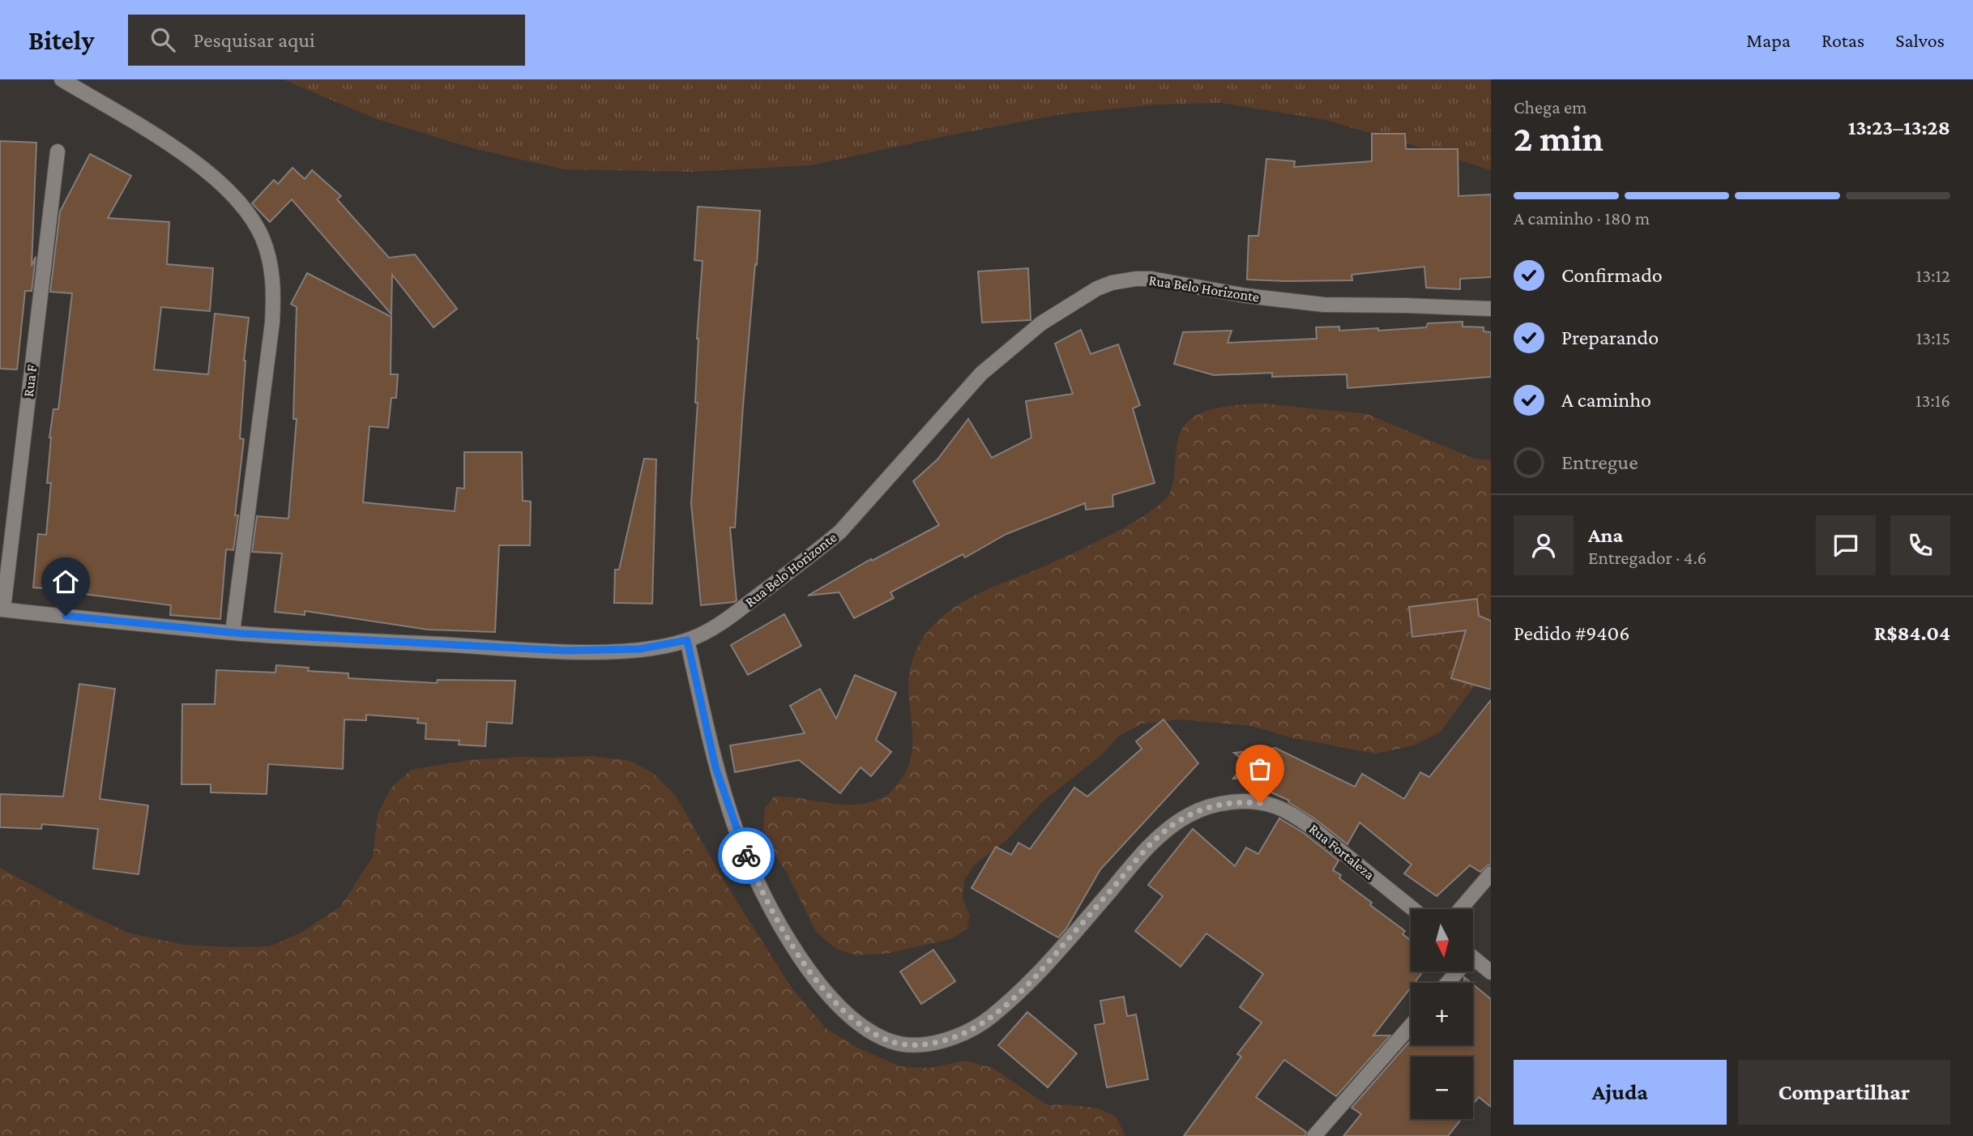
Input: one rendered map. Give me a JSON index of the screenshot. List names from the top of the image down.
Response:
{
  "streets": {
    "street": ["Rua Belo Horizonte", "Rua F", "Rua Fortaleza"]
  },
  "crossings": [
    ["Rua Belo Horizonte", "Rua F"],
    ["Rua Belo Horizonte", "Rua Fortaleza"]
  ],
  "north": "bottom",
  "page": {
    "header": "Bitely",
    "search": "Pesquisar aqui",
    "nav": ["Mapa", "Rotas", "Salvos"],
    "heading": ["2 min", "Chega em", "13:23–13:28"],
    "panel": [
      "Ana",
      "Entregador · 4.6",
      "Pedido #9406",
      "R$84.04"
    ],
    "bar": "A caminho · 180 m",
    "list": [
      ["Confirmado", "13:12"],
      ["Preparando", "13:15"],
      ["A caminho", "13:16"],
      "Entregue"
    ],
    "map_buttons": ["+", "−"],
    "buttons": ["Ajuda", "Compartilhar"]
  }
}
